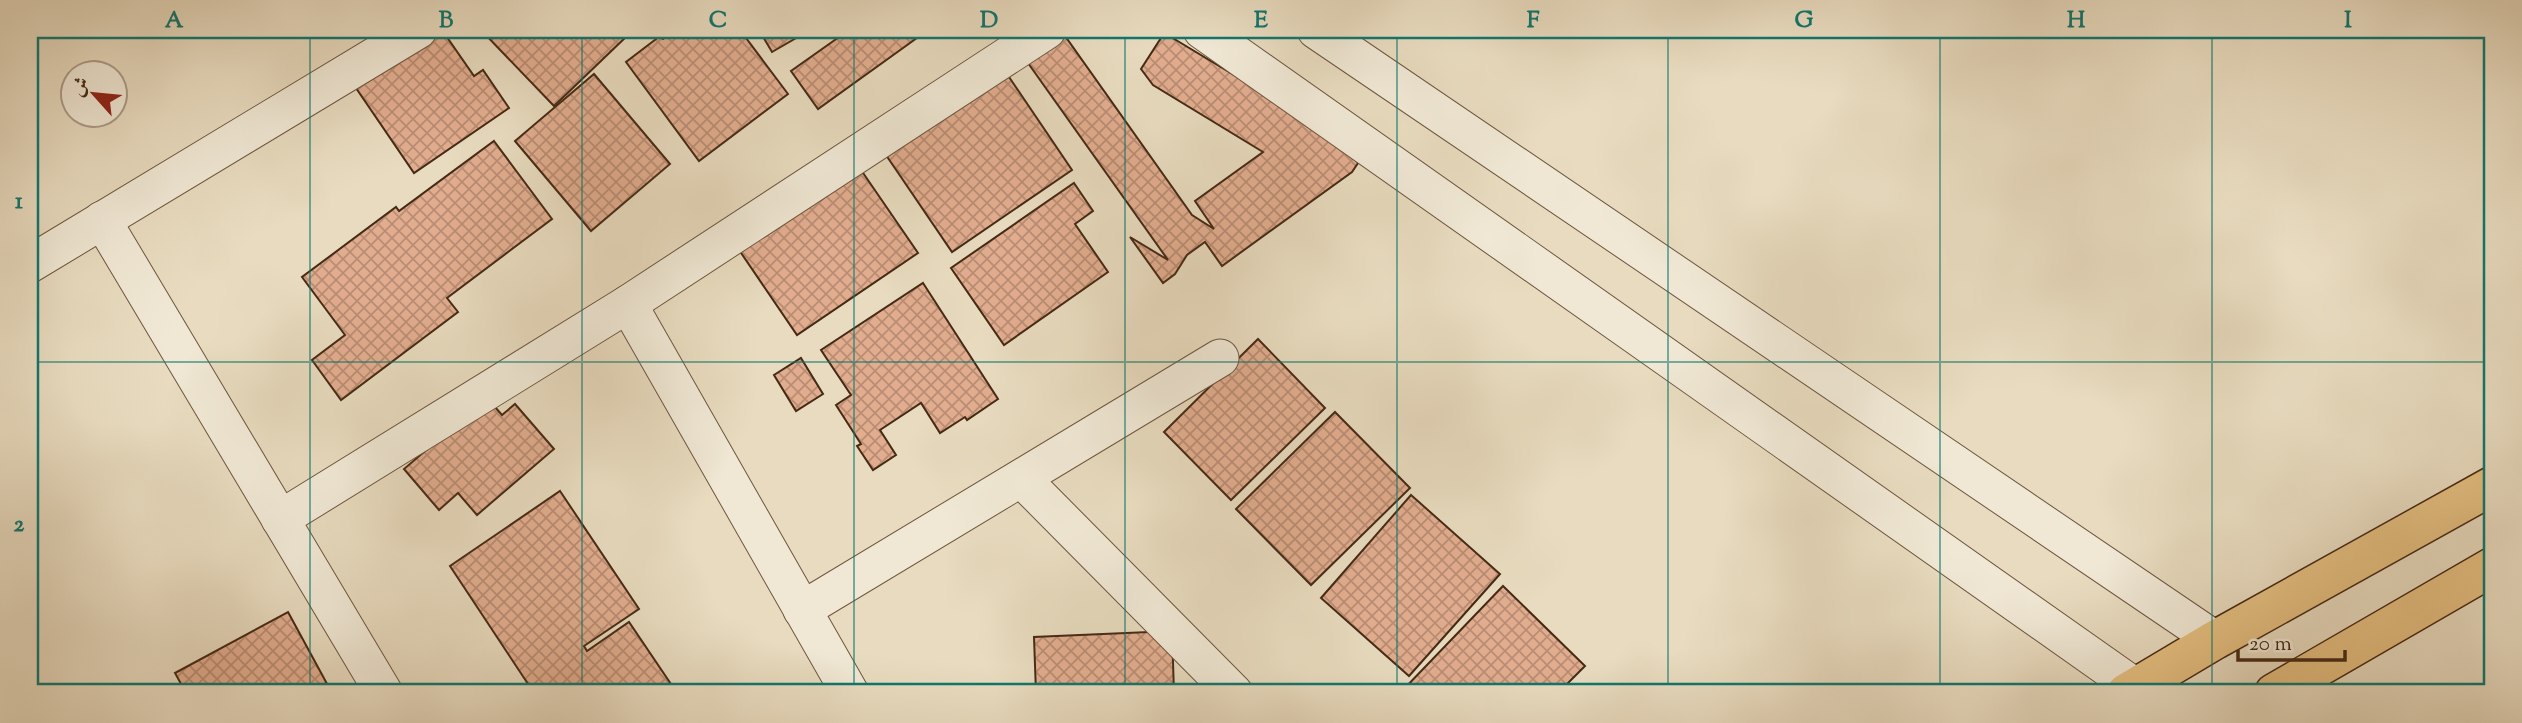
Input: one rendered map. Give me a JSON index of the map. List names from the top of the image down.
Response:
{
  "scale_bar": "20 m",
  "north": "top left",
  "grid": {
    "columns": [
      "A",
      "B",
      "C",
      "D",
      "E",
      "F",
      "G",
      "H",
      "I"
    ],
    "rows": ["1", "2"]
  }
}
